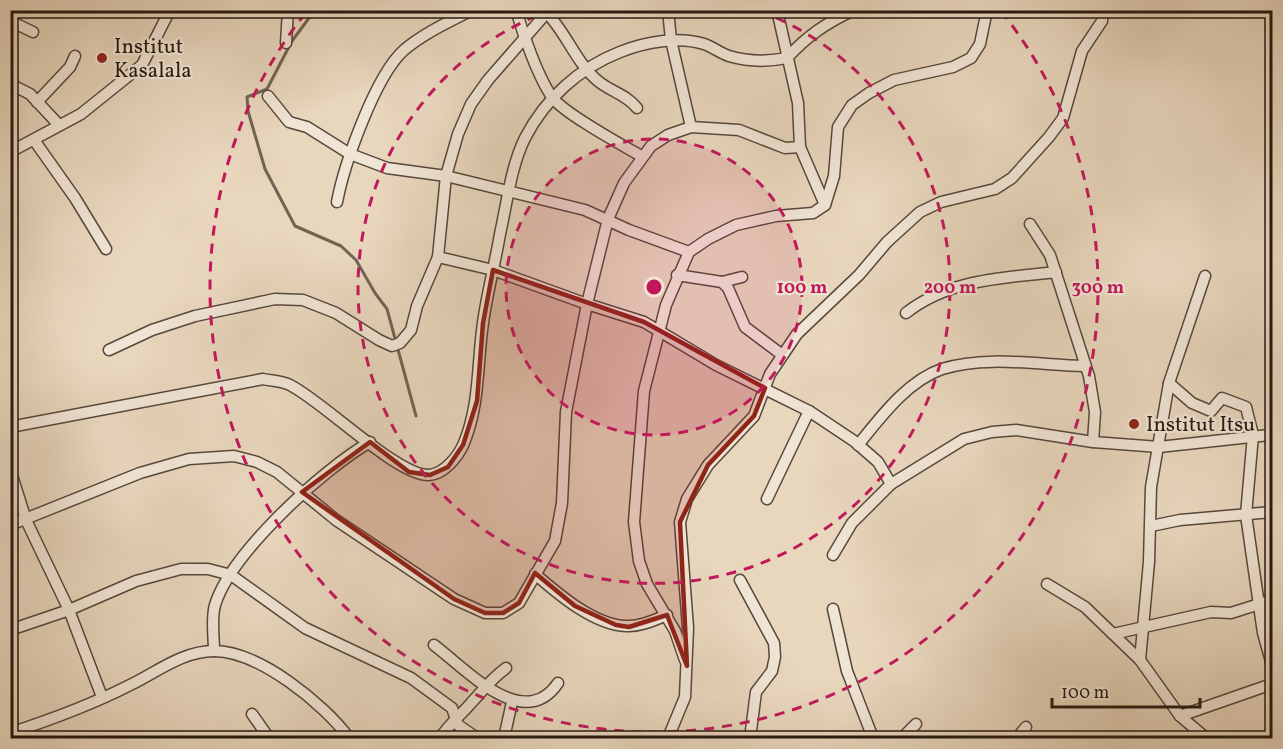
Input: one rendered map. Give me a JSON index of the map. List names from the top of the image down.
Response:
{
  "places": ["Institut Kasalala", "Institut Itsu"],
  "scale_bar": "100 m",
  "rings": ["100 m", "200 m", "300 m"]
}
